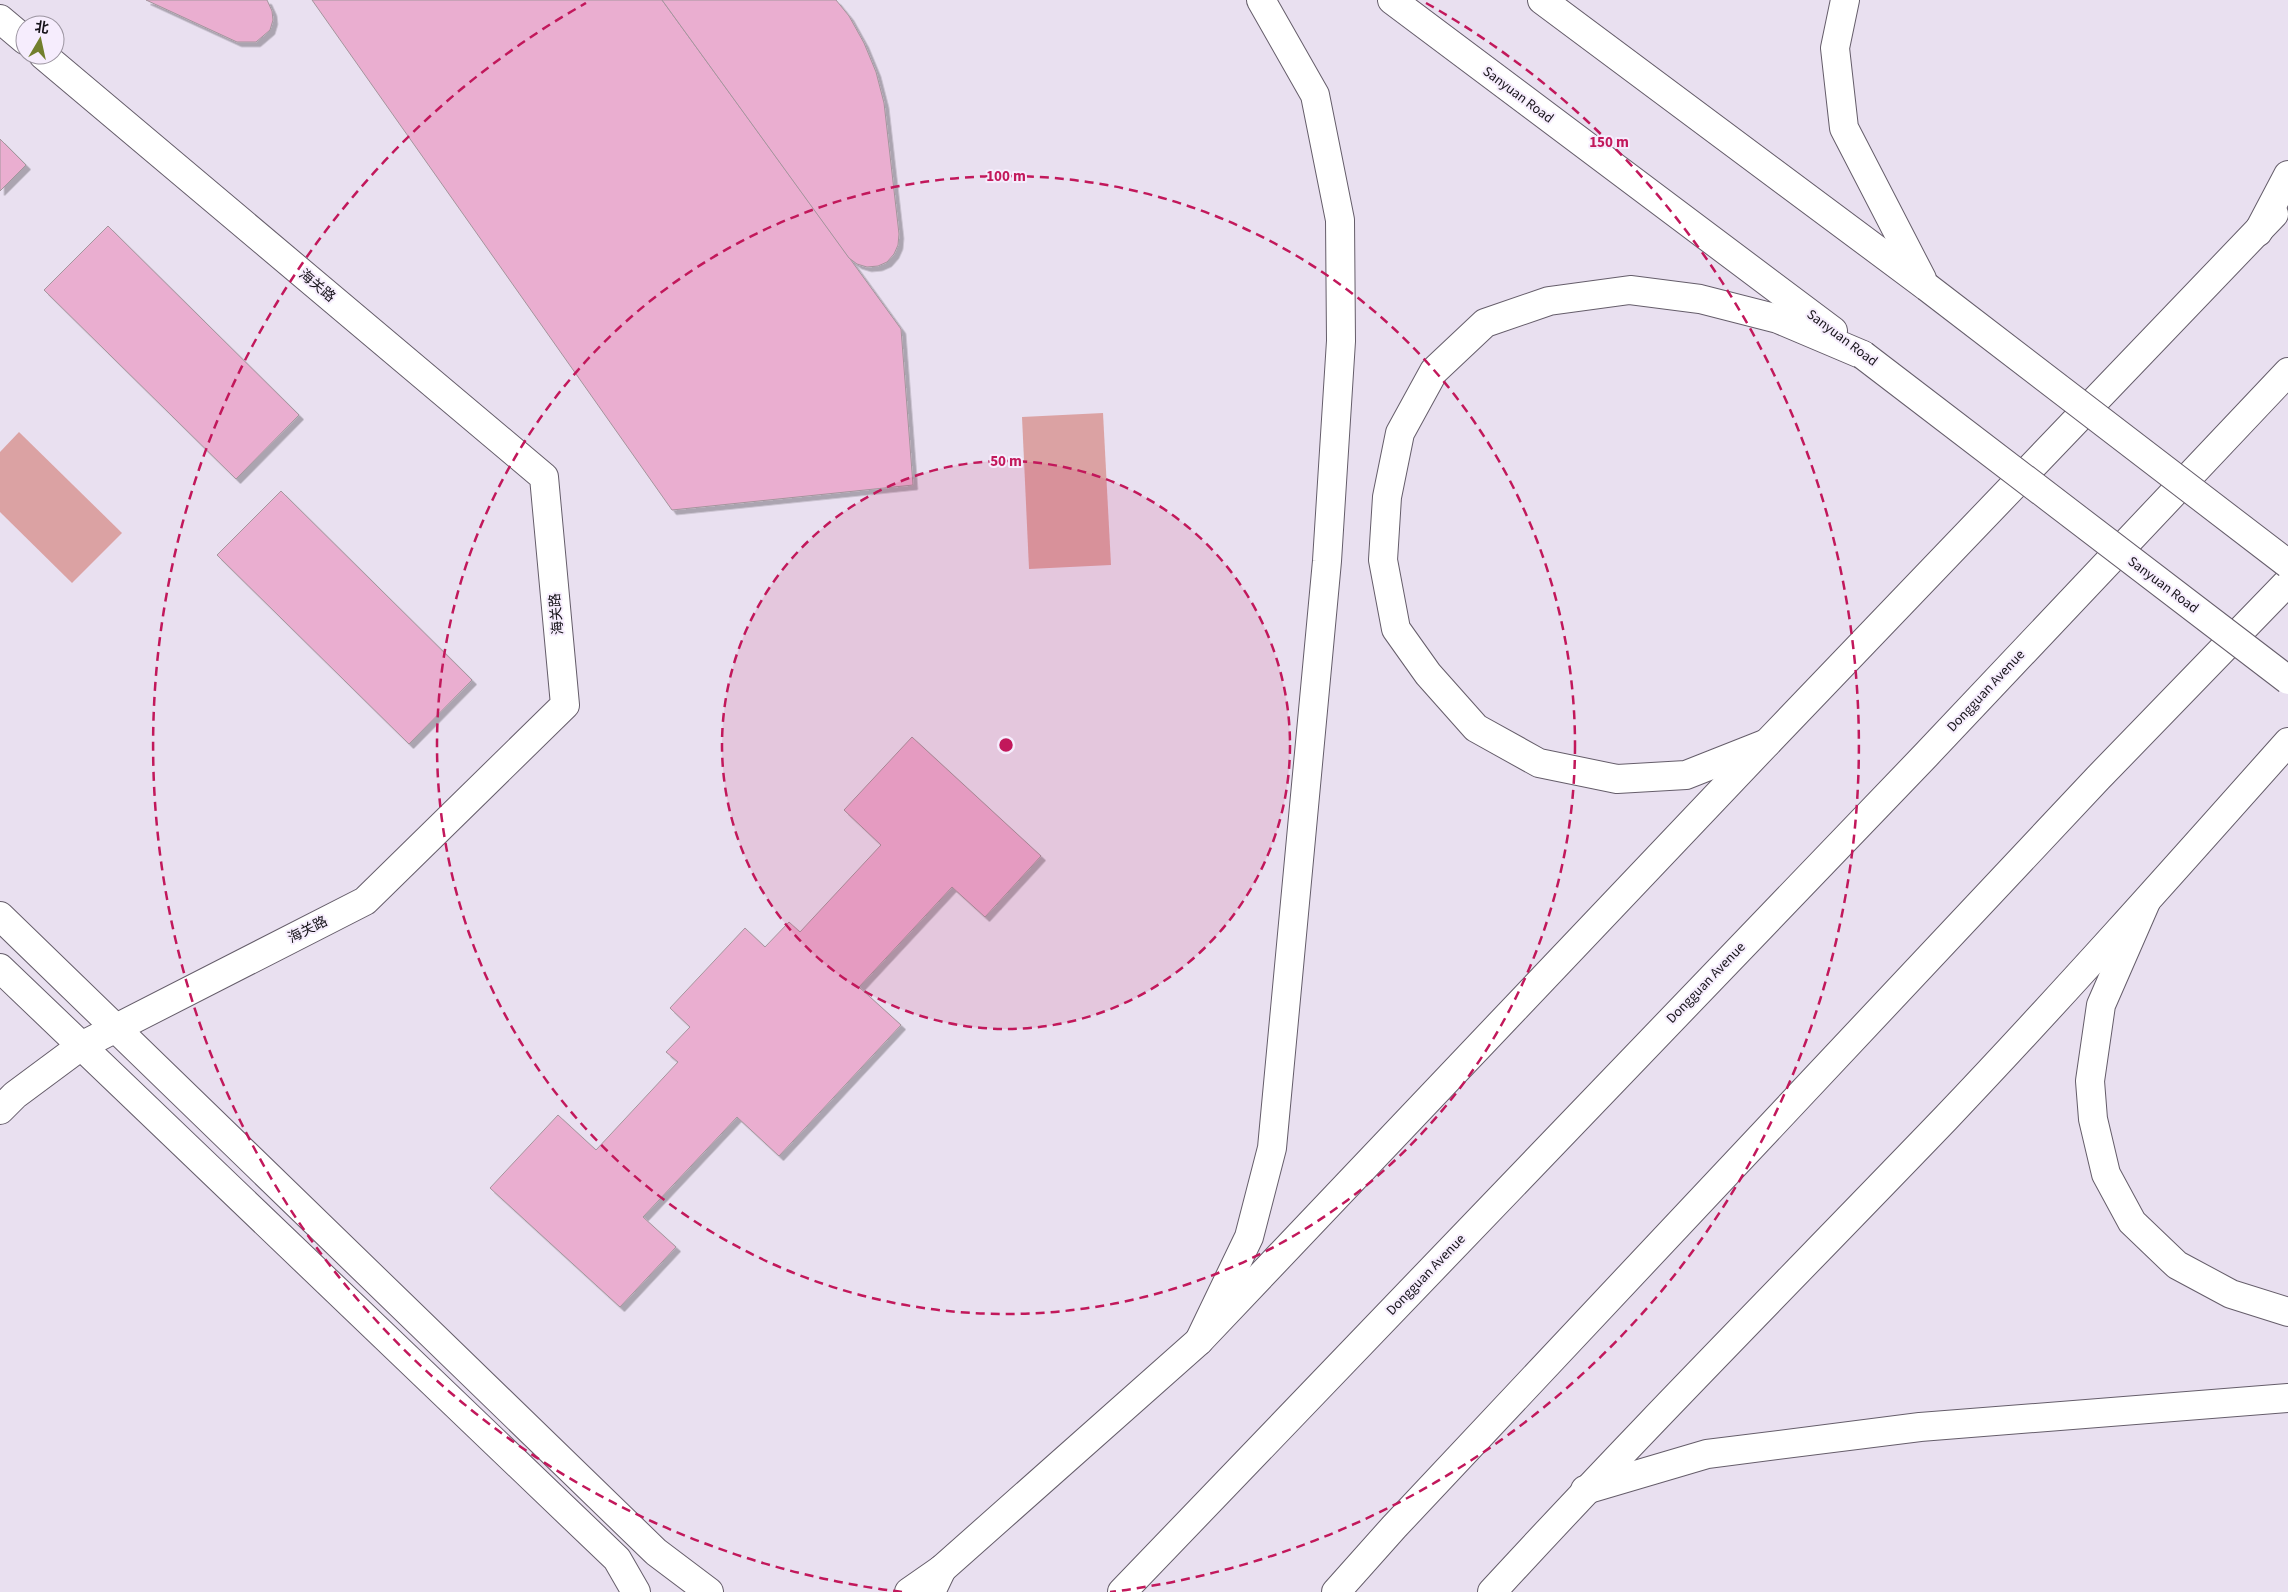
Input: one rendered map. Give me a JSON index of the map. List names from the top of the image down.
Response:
{
  "streets": {
    "main road": ["Sanyuan Road", "海关路", "Dongguan Avenue"]
  },
  "north": "top",
  "rings": ["150 m", "100 m", "50 m"]
}
